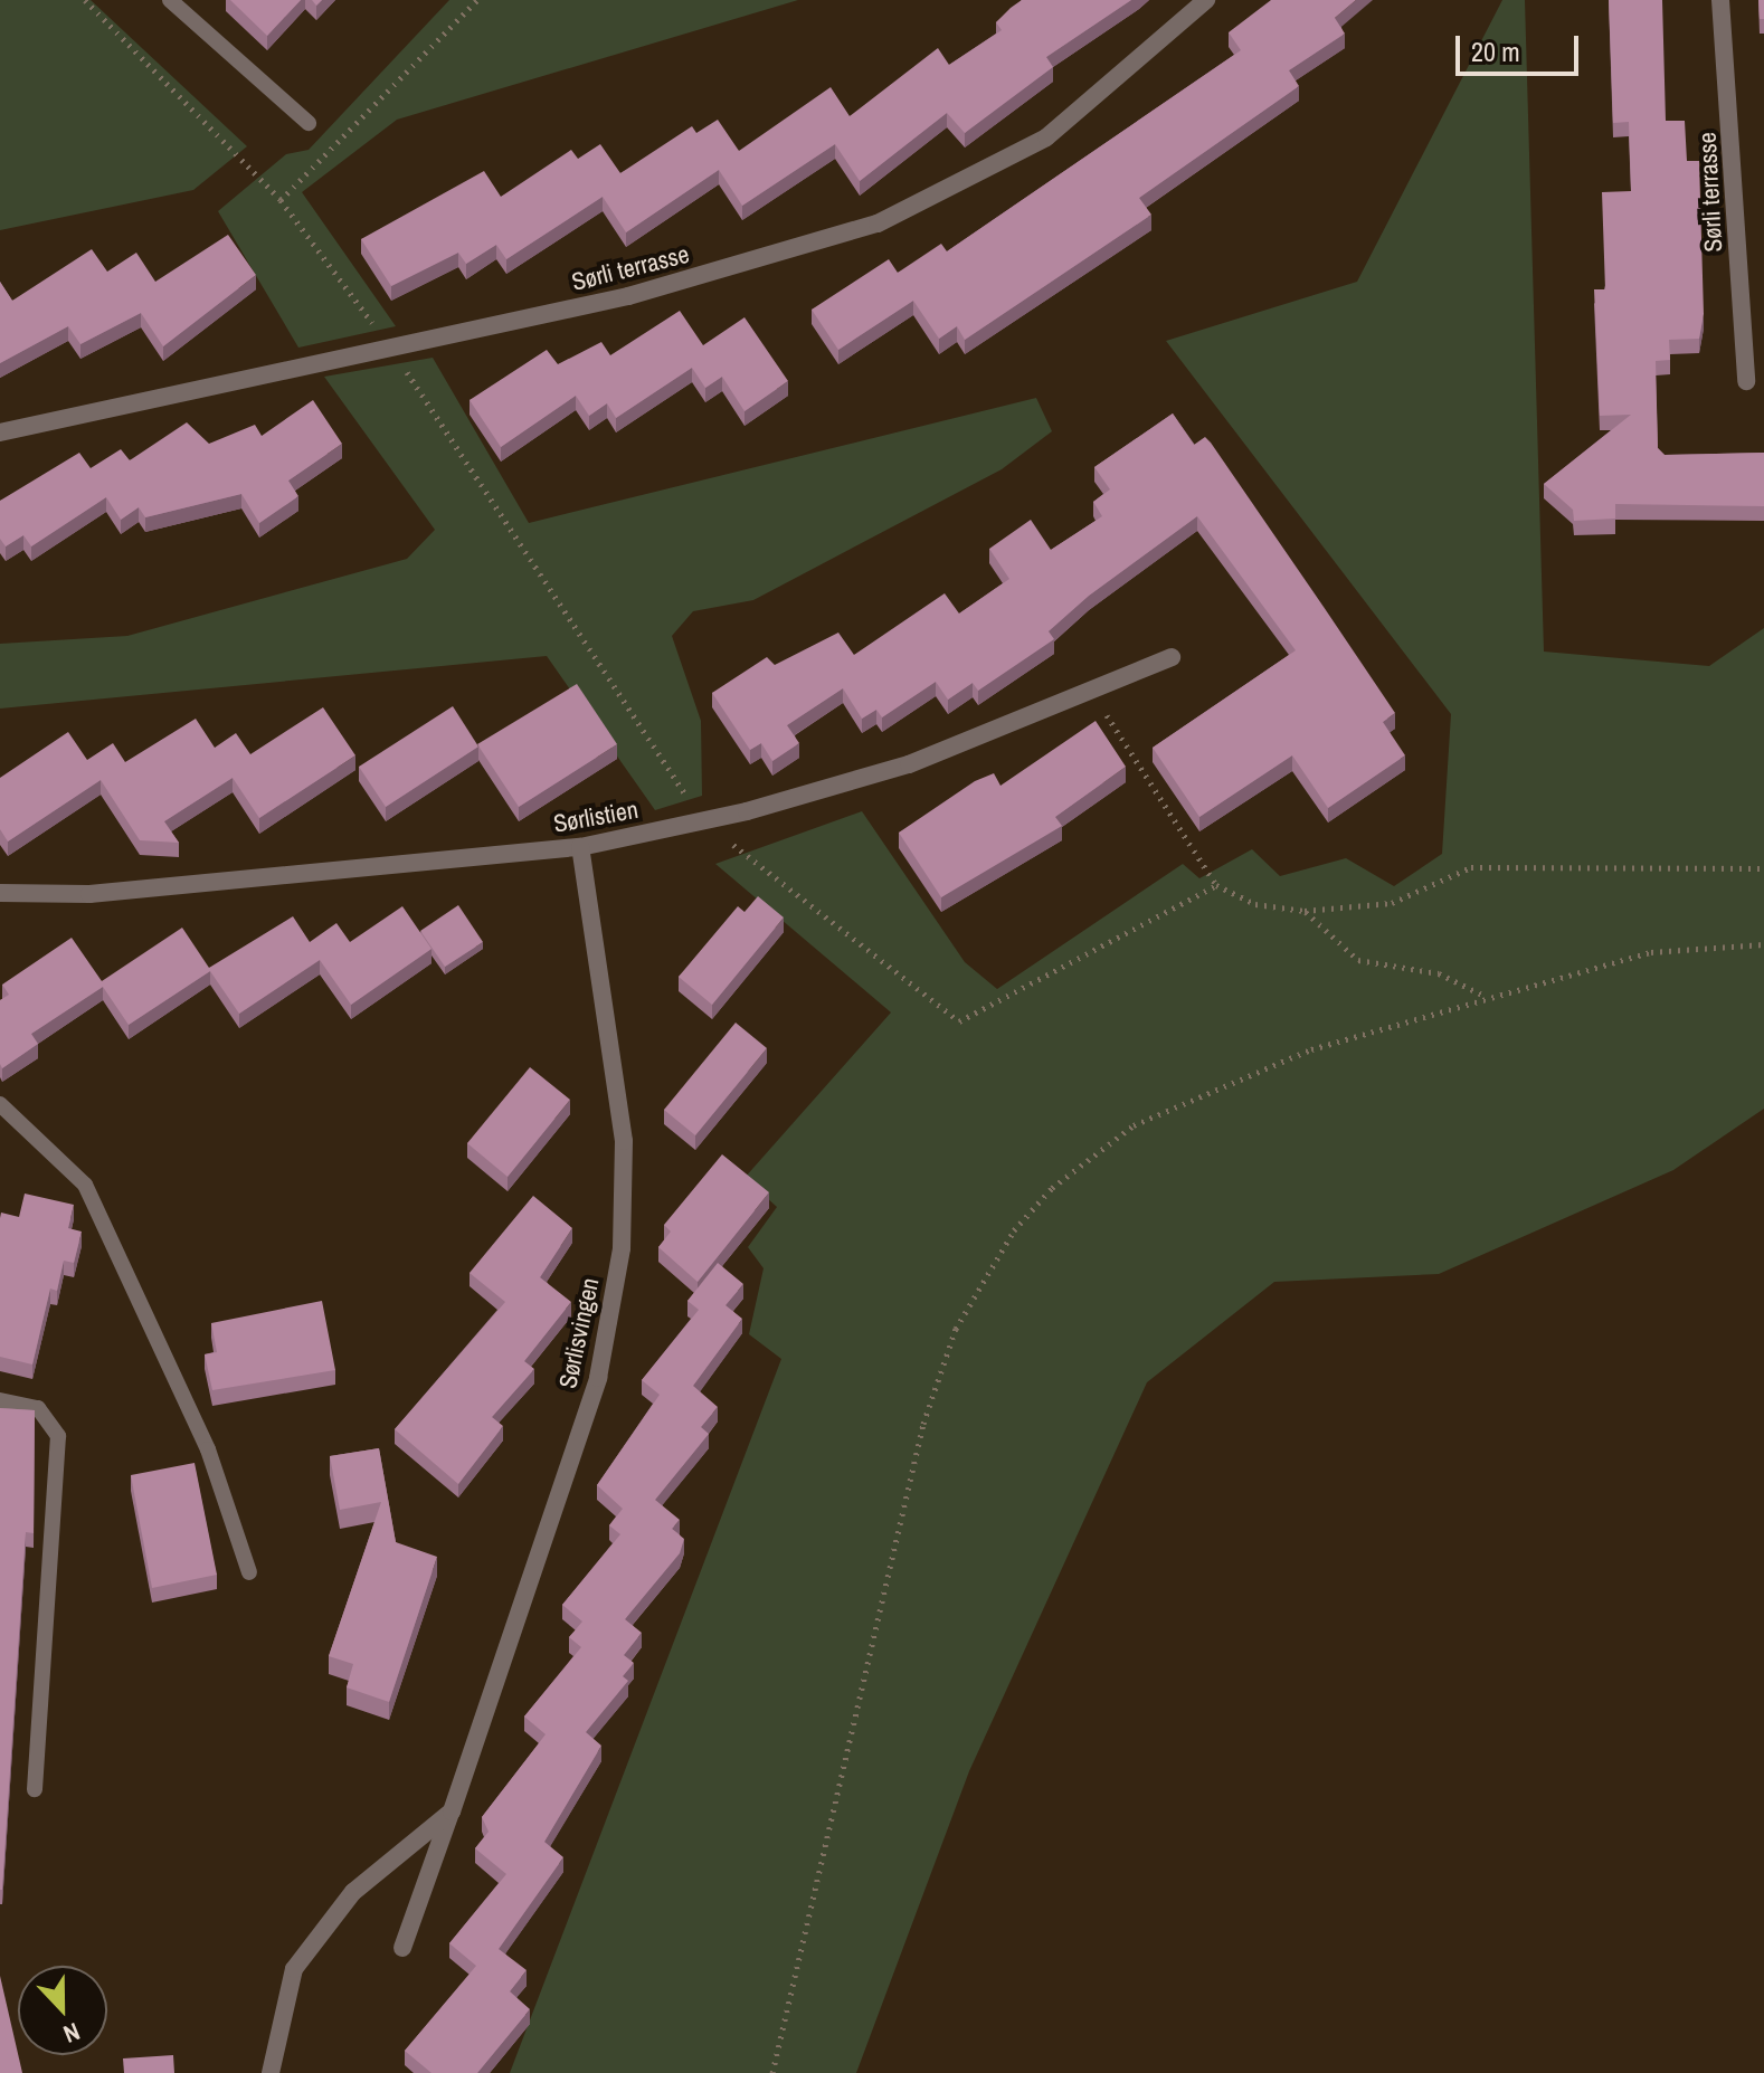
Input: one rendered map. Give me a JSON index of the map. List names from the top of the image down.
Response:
{
  "streets": {
    "street": ["Sørli terrasse", "Sørlistien", "Sørlisvingen"]
  },
  "crossings": [
    ["Sørlistien", "Sørlisvingen"]
  ],
  "scale_bar": "20 m",
  "north": "bottom"
}
